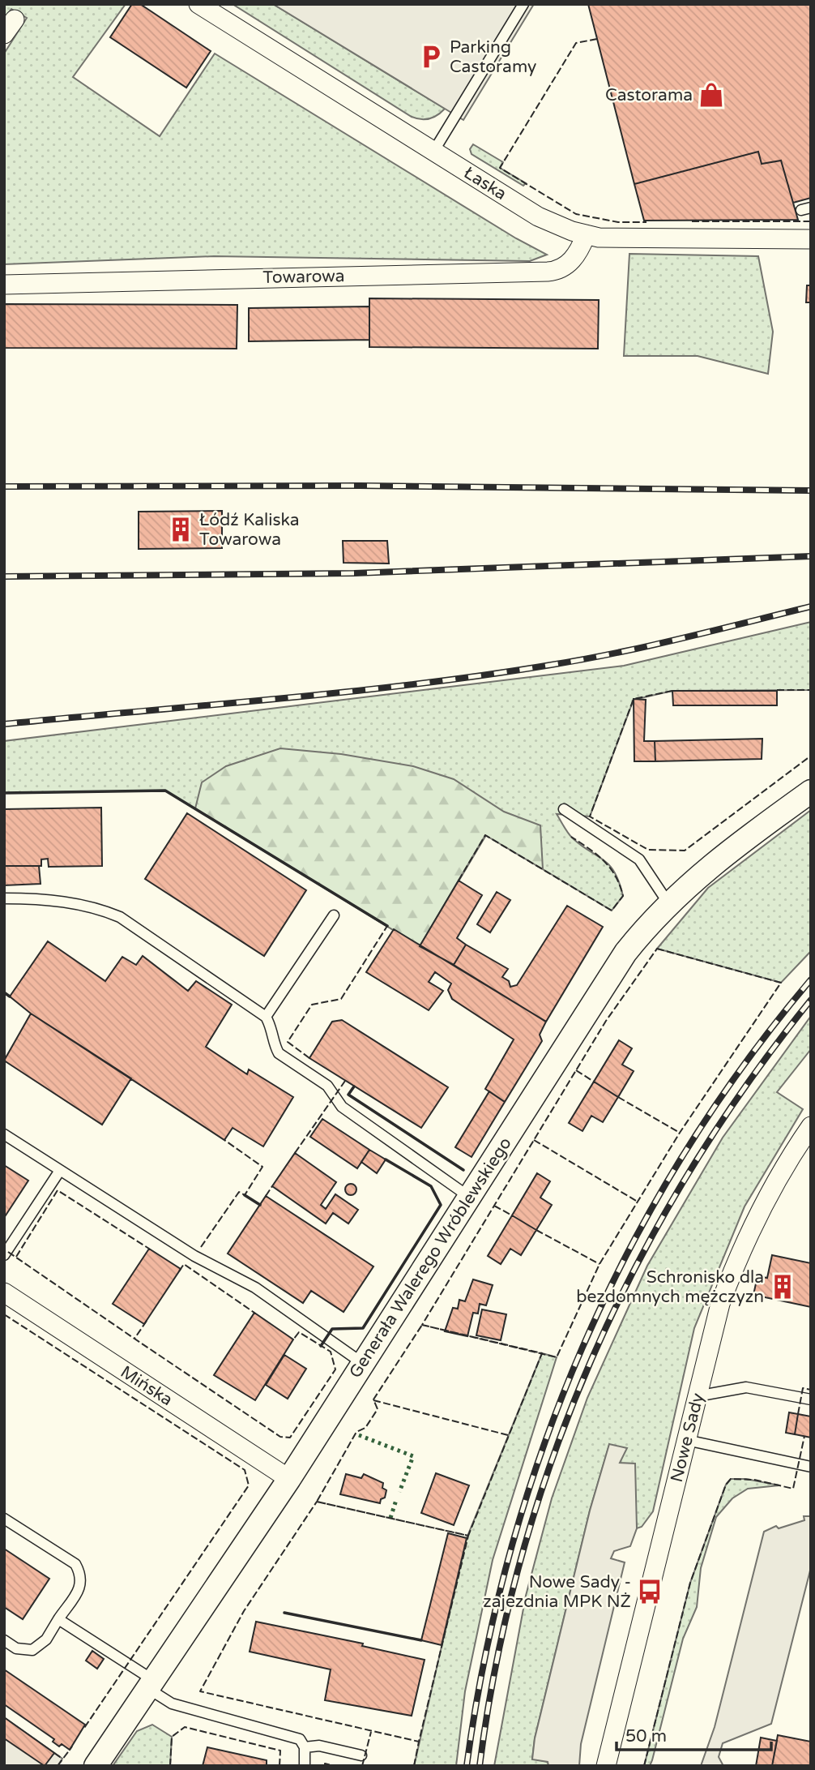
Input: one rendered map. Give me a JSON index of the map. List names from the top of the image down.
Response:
{
  "streets": {
    "street": [
      "Łaska",
      "Towarowa",
      "Generała Walerego Wróblewskiego",
      "Mińska",
      "Nowe Sady"
    ]
  },
  "crossings": [
    ["Łaska", "Towarowa"],
    ["Generała Walerego Wróblewskiego", "Mińska"]
  ],
  "places": {
    "parking": ["Parking Castoramy"],
    "shop": ["Castorama"],
    "building": ["Łódź Kaliska Towarowa", "Schronisko dla bezdomnych mężczyzn"],
    "bus stop": ["Nowe Sady - zajezdnia MPK NŻ"]
  },
  "scale_bar": "50 m"
}
